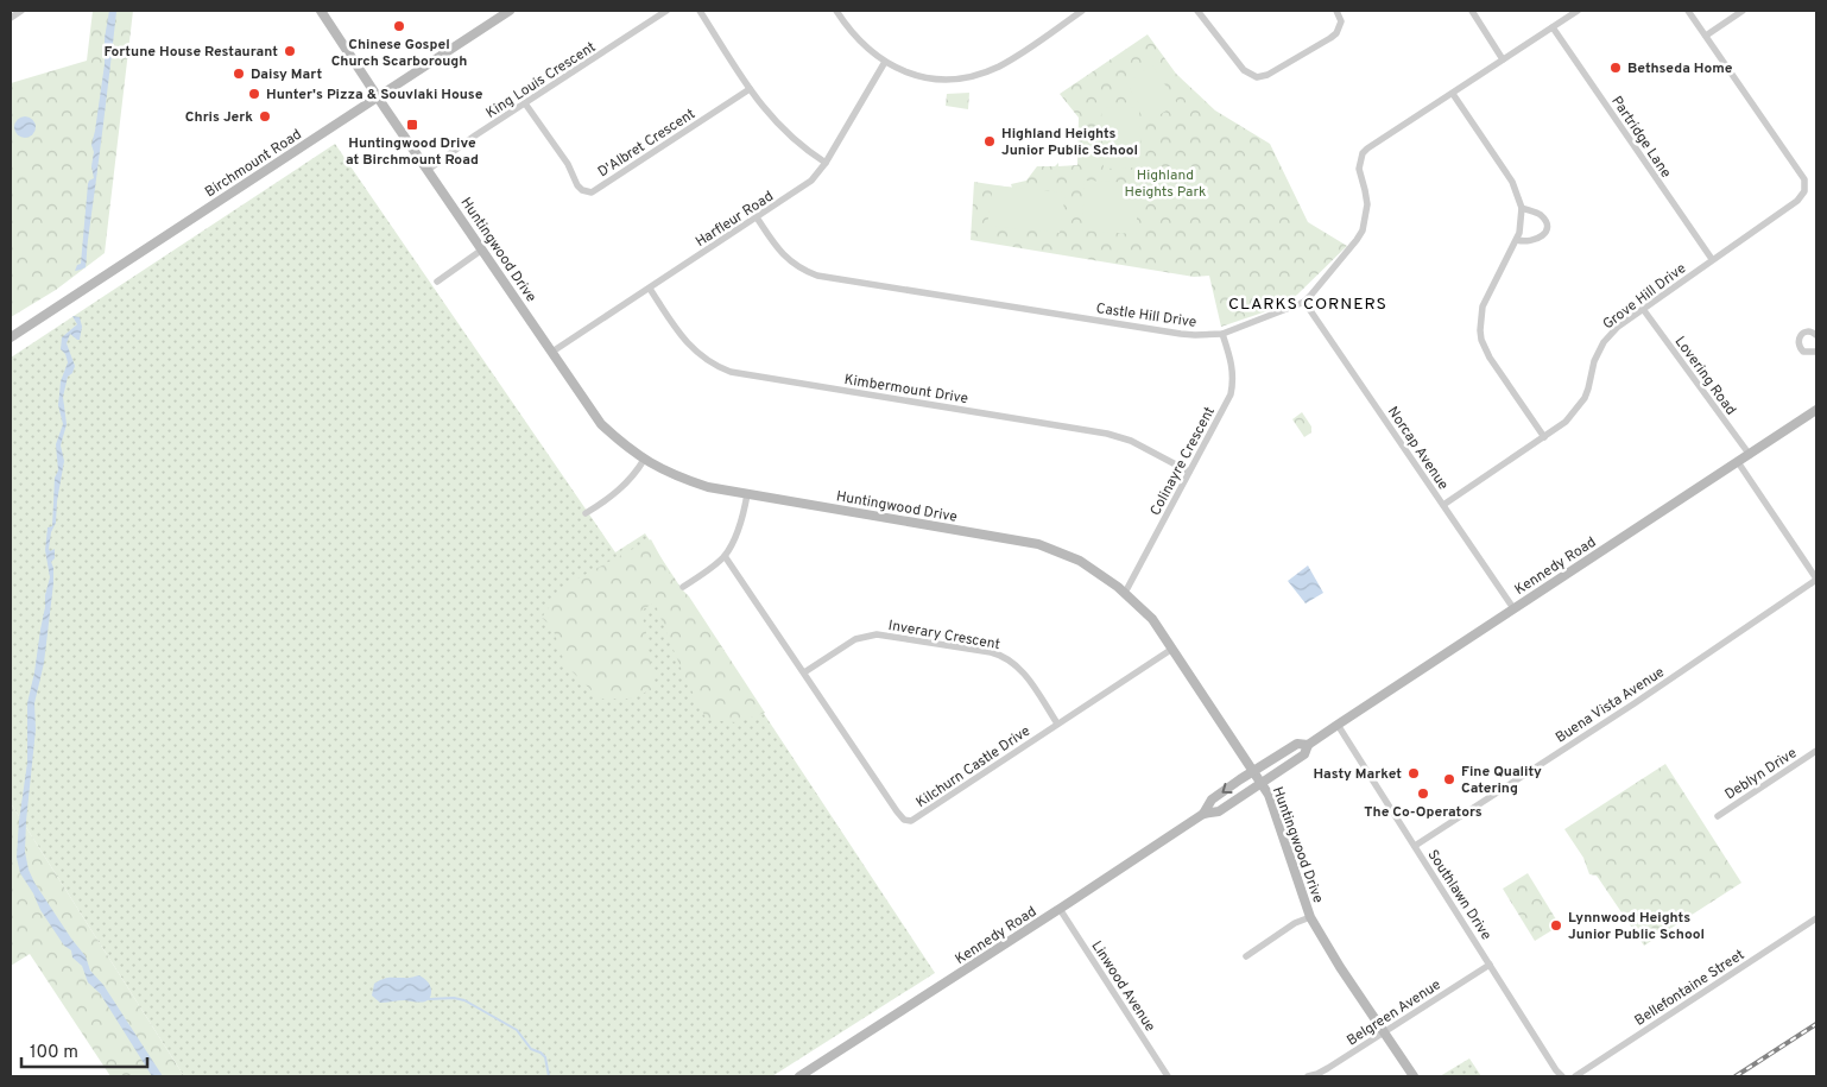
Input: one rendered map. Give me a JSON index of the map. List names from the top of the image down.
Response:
{
  "streets": {
    "main road": ["Birchmount Road", "Huntingwood Drive", "Kennedy Road"],
    "street": [
      "King Louis Crescent",
      "Partridge Lane",
      "D'Albret Crescent",
      "Harfleur Road",
      "Grove Hill Drive",
      "Castle Hill Drive",
      "Lovering Road",
      "Kimbermount Drive",
      "Norcap Avenue",
      "Colinayre Crescent",
      "Inverary Crescent",
      "Buena Vista Avenue",
      "Kilchurn Castle Drive",
      "Deblyn Drive",
      "Southlawn Drive",
      "Linwood Avenue",
      "Bellefontaine Street",
      "Belgreen Avenue"
    ]
  },
  "crossings": [
    ["King Louis Crescent", "D'Albret Crescent"],
    ["King Louis Crescent", "Huntingwood Drive"],
    ["Partridge Lane", "Grove Hill Drive"],
    ["Partridge Lane", "Castle Hill Drive"],
    ["Birchmount Road", "Huntingwood Drive"],
    ["Harfleur Road", "Huntingwood Drive"],
    ["Harfleur Road", "Castle Hill Drive"],
    ["Harfleur Road", "Kimbermount Drive"],
    ["Huntingwood Drive", "Colinayre Crescent"],
    ["Huntingwood Drive", "Kennedy Road"],
    ["Huntingwood Drive", "Kilchurn Castle Drive"],
    ["Huntingwood Drive", "Belgreen Avenue"],
    ["Grove Hill Drive", "Lovering Road"],
    ["Grove Hill Drive", "Norcap Avenue"],
    ["Castle Hill Drive", "Norcap Avenue"],
    ["Castle Hill Drive", "Colinayre Crescent"],
    ["Lovering Road", "Kennedy Road"],
    ["Kimbermount Drive", "Colinayre Crescent"],
    ["Norcap Avenue", "Kennedy Road"],
    ["Kennedy Road", "Southlawn Drive"],
    ["Kennedy Road", "Linwood Avenue"],
    ["Inverary Crescent", "Kilchurn Castle Drive"],
    ["Buena Vista Avenue", "Southlawn Drive"],
    ["Southlawn Drive", "Belgreen Avenue"]
  ],
  "districts": ["CLARKS CORNERS"],
  "parks": ["Highland Heights Park"],
  "places": {
    "other": [
      "Chinese Gospel Church Scarborough",
      "Fortune House Restaurant",
      "Bethseda Home",
      "Daisy Mart",
      "Hunter's Pizza & Souvlaki House",
      "Chris Jerk",
      "Highland Heights Junior Public School",
      "Hasty Market",
      "Fine Quality Catering",
      "The Co-Operators",
      "Lynnwood Heights Junior Public School"
    ],
    "transit": ["Huntingwood Drive at Birchmount Road"]
  },
  "scale_bar": "100 m"
}
